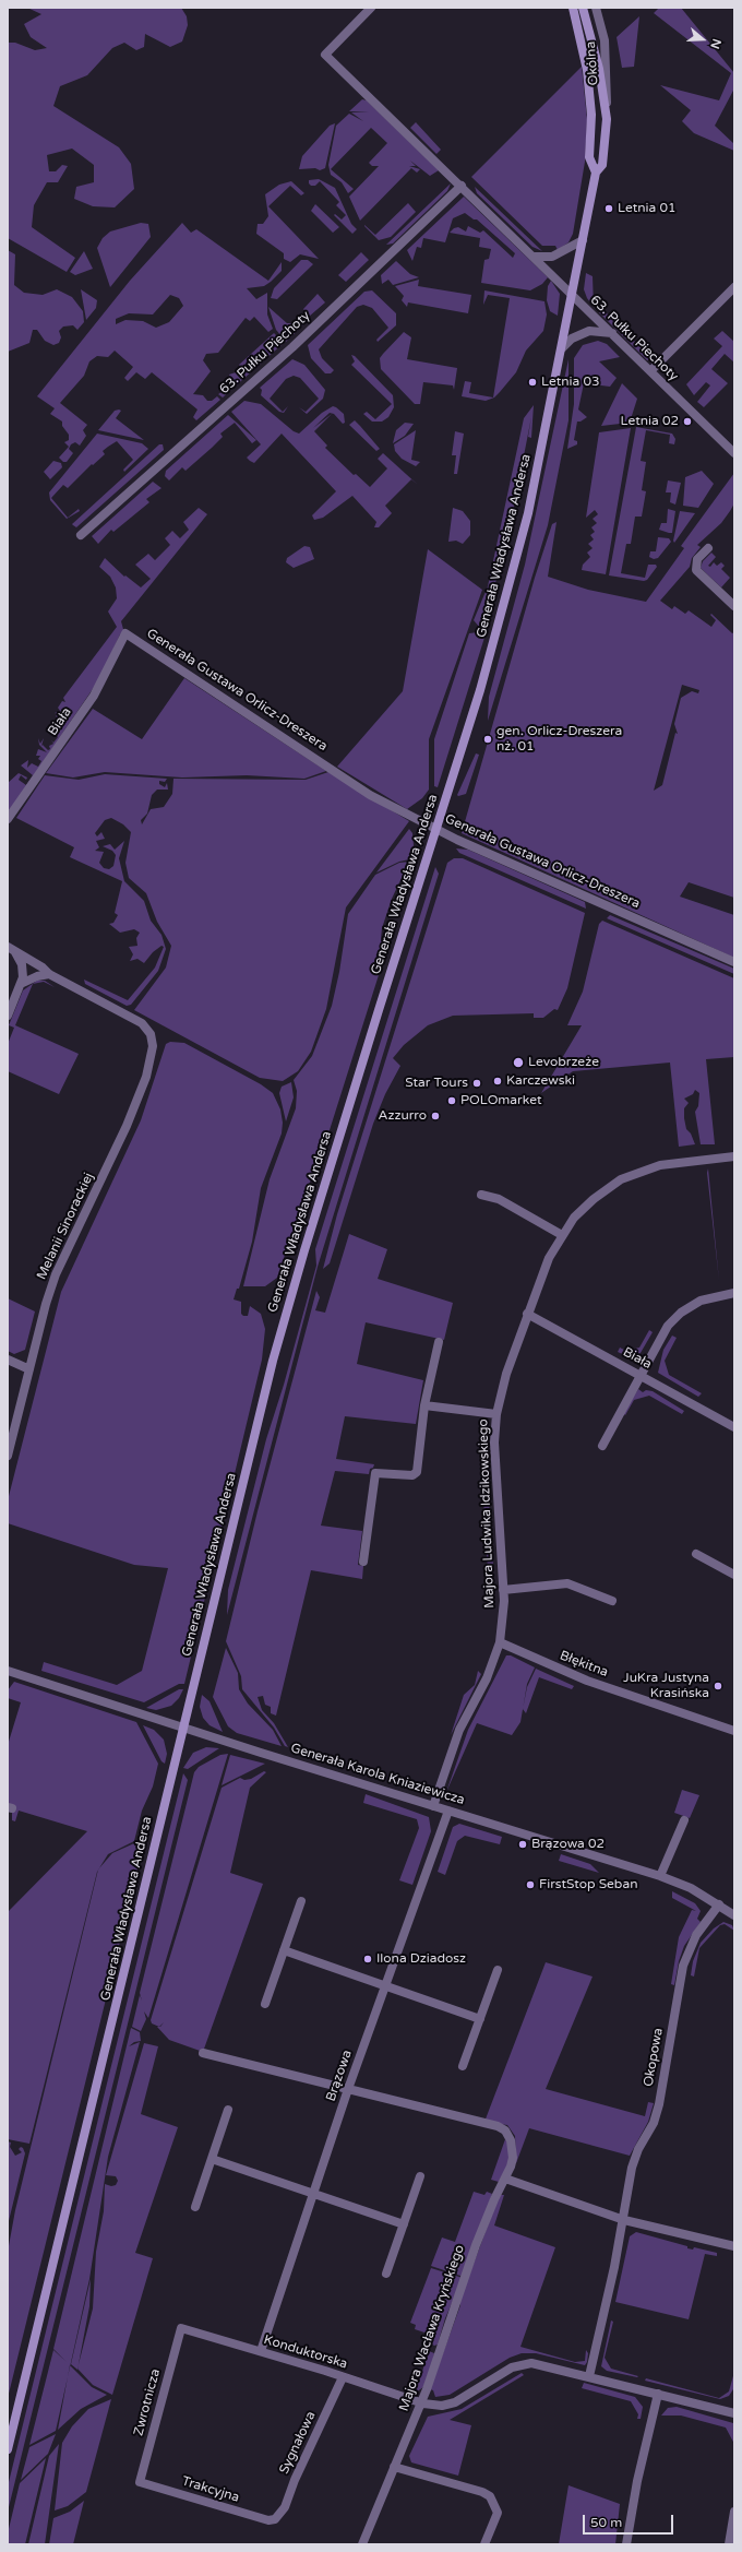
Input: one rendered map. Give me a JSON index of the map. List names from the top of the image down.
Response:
{
  "streets": {
    "main road": ["Generała Władysława Andersa"],
    "street": [
      "Okólna",
      "63. Pułku Piechoty",
      "Generała Gustawa Orlicz-Dreszera",
      "Biała",
      "Melanii Sinorackiej",
      "Majora Ludwika Idzikowskiego",
      "Błękitna",
      "Generała Karola Kniaziewicza",
      "Okopowa",
      "Brązowa",
      "Majora Wacława Kryńskiego",
      "Konduktorska",
      "Zwrotnicza",
      "Sygnałowa",
      "Trakcyjna"
    ]
  },
  "crossings": [
    ["63. Pułku Piechoty", "Generała Władysława Andersa"],
    ["Generała Władysława Andersa", "Generała Gustawa Orlicz-Dreszera"],
    ["Generała Władysława Andersa", "Generała Karola Kniaziewicza"],
    ["Generała Gustawa Orlicz-Dreszera", "Biała"],
    ["Biała", "Majora Ludwika Idzikowskiego"],
    ["Majora Ludwika Idzikowskiego", "Błękitna"],
    ["Majora Ludwika Idzikowskiego", "Generała Karola Kniaziewicza"],
    ["Generała Karola Kniaziewicza", "Okopowa"],
    ["Generała Karola Kniaziewicza", "Brązowa"],
    ["Okopowa", "Konduktorska"],
    ["Brązowa", "Majora Wacława Kryńskiego"],
    ["Brązowa", "Konduktorska"],
    ["Majora Wacława Kryńskiego", "Konduktorska"],
    ["Konduktorska", "Zwrotnicza"],
    ["Konduktorska", "Sygnałowa"],
    ["Zwrotnicza", "Trakcyjna"],
    ["Sygnałowa", "Trakcyjna"]
  ],
  "places": [
    "Letnia 01",
    "Letnia 03",
    "Letnia 02",
    "gen. Orlicz-Dreszera nż. 01",
    "Levobrzeże",
    "Karczewski",
    "Star Tours",
    "POLOmarket",
    "Azzurro",
    "JuKra Justyna Krasińska",
    "Brązowa 02",
    "FirstStop Seban",
    "Ilona Dziadosz"
  ],
  "scale_bar": "50 m",
  "north": "right"
}
